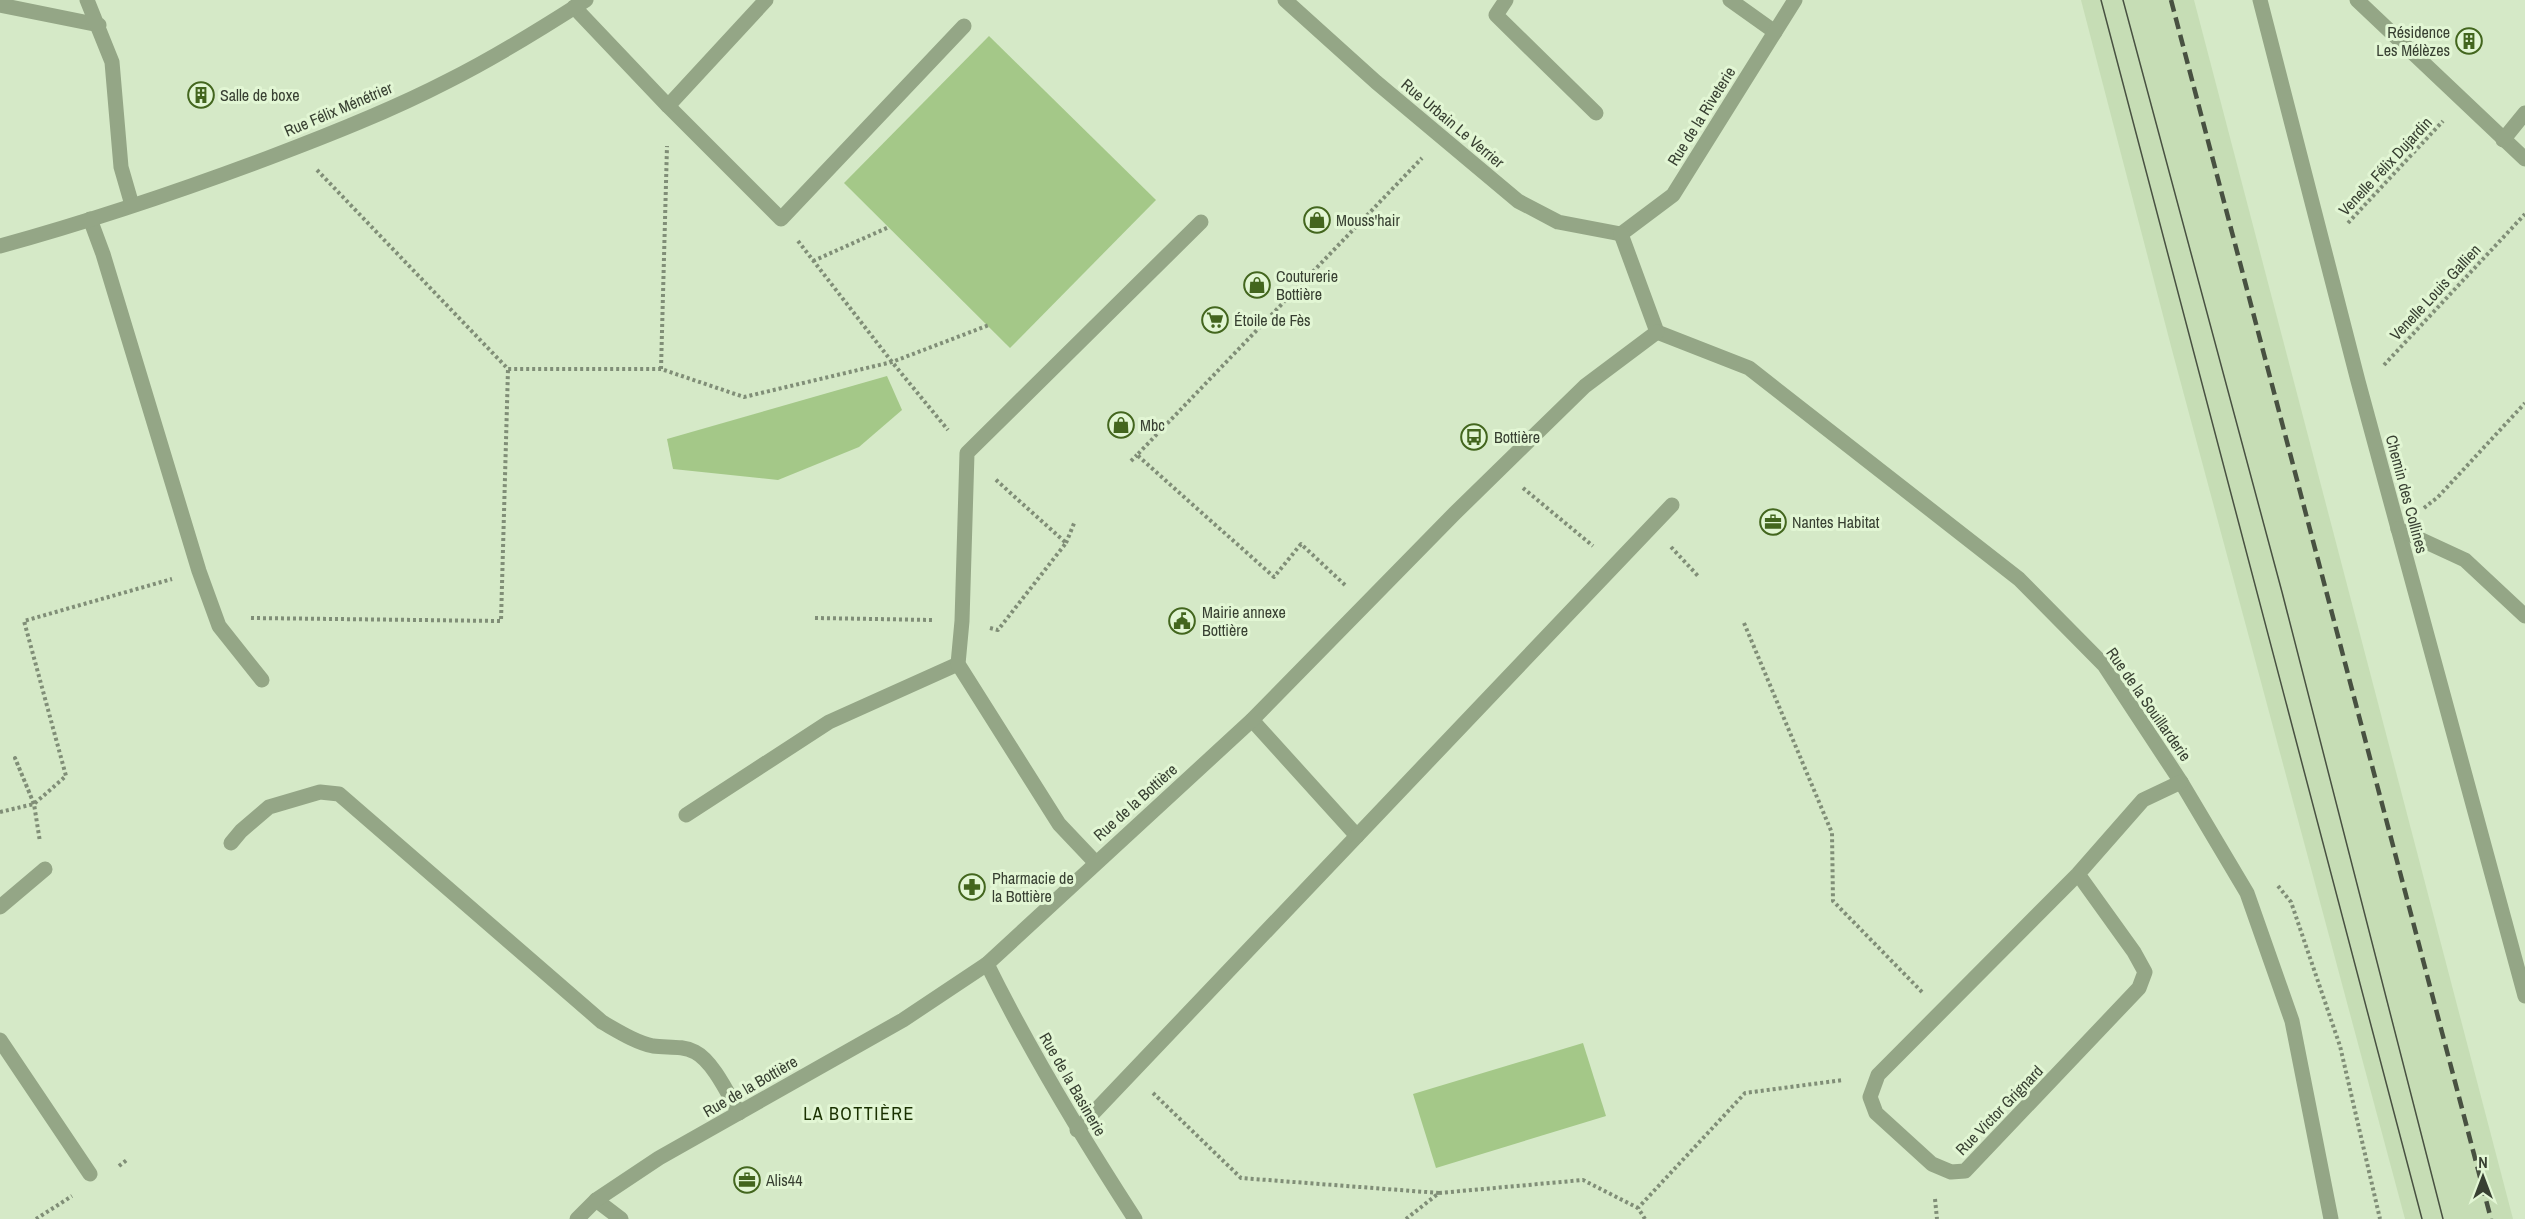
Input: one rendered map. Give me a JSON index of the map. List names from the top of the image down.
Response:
{
  "streets": {
    "street": [
      "Rue Félix Ménétrier",
      "Rue de la Riveterie",
      "Rue Urbain Le Verrier",
      "Chemin des Collines",
      "Rue de la Souillarderie",
      "Rue de la Bottière",
      "Rue de la Basinerie",
      "Rue Victor Grignard"
    ],
    "path": ["Venelle Félix Dujardin", "Venelle Louis Gallien"]
  },
  "crossings": [
    ["Rue de la Riveterie", "Rue Urbain Le Verrier"],
    ["Venelle Félix Dujardin", "Chemin des Collines"],
    ["Venelle Louis Gallien", "Chemin des Collines"],
    ["Rue de la Souillarderie", "Rue de la Bottière"],
    ["Rue de la Bottière", "Rue de la Basinerie"]
  ],
  "districts": ["LA BOTTIÈRE"],
  "places": {
    "building": ["Résidence Les Mélèzes", "Salle de boxe"],
    "shop": ["Mouss'hair", "Couturerie Bottière", "Mbc"],
    "supermarket": ["Étoile de Fès"],
    "bus stop": ["Bottière"],
    "office": ["Nantes Habitat", "Alis44"],
    "public building": ["Mairie annexe Bottière"],
    "pharmacy": ["Pharmacie de la Bottière"]
  },
  "north": "top"
}
